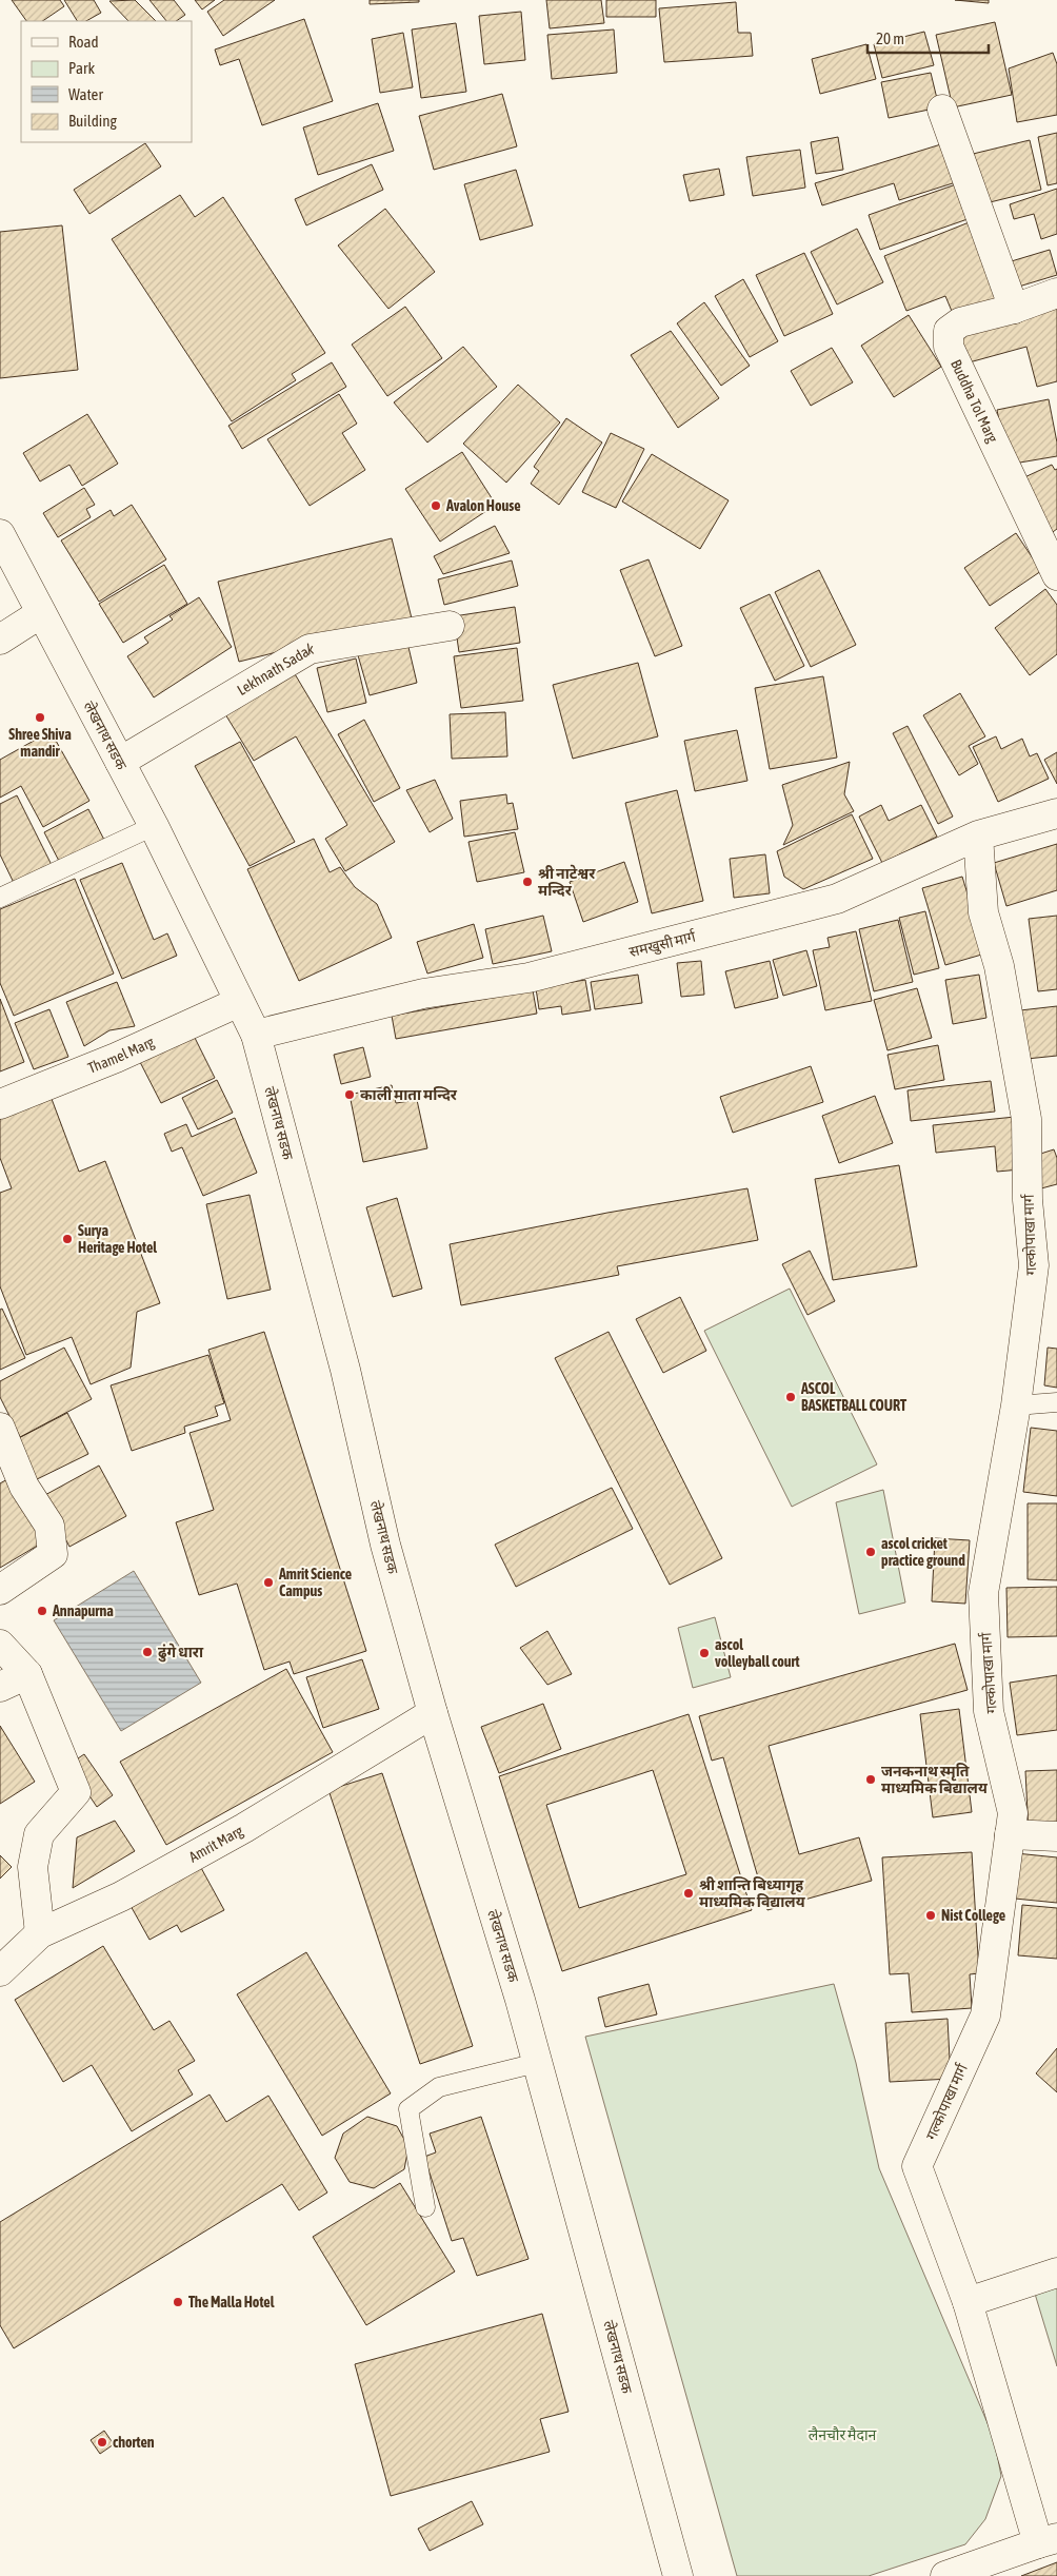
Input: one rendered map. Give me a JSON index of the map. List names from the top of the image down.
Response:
{
  "streets": {
    "main road": [
      "Buddha Tol Marg",
      "Lekhnath Sadak",
      "लेखनाथ सडक",
      "समखुसी मार्ग",
      "Thamel Marg",
      "गल्कोपाखा मार्ग",
      "Amrit Marg"
    ]
  },
  "crossings": [
    ["Lekhnath Sadak", "लेखनाथ सडक"],
    ["लेखनाथ सडक", "समखुसी मार्ग"],
    ["लेखनाथ सडक", "Thamel Marg"],
    ["लेखनाथ सडक", "Amrit Marg"],
    ["समखुसी मार्ग", "गल्कोपाखा मार्ग"]
  ],
  "parks": ["लैनचौर मैदान"],
  "places": [
    "Avalon House",
    "Shree Shiva mandir",
    "श्री नाटेश्वर मन्दिर",
    "काली माता मन्दिर",
    "Surya Heritage Hotel",
    "ASCOL BASKETBALL COURT",
    "ascol cricket practice ground",
    "Amrit Science Campus",
    "Annapurna",
    "ढुंगे धारा",
    "ascol volleyball court",
    "जनकनाथ स्मृति माध्यमिक बिद्यालय",
    "श्री शान्ति बिध्यागृह माध्यमिक विद्यालय",
    "Nist College",
    "The Malla Hotel",
    "chorten"
  ],
  "legend": [
    "Road",
    "Park",
    "Water",
    "Building"
  ],
  "scale_bar": "20 m"
}
